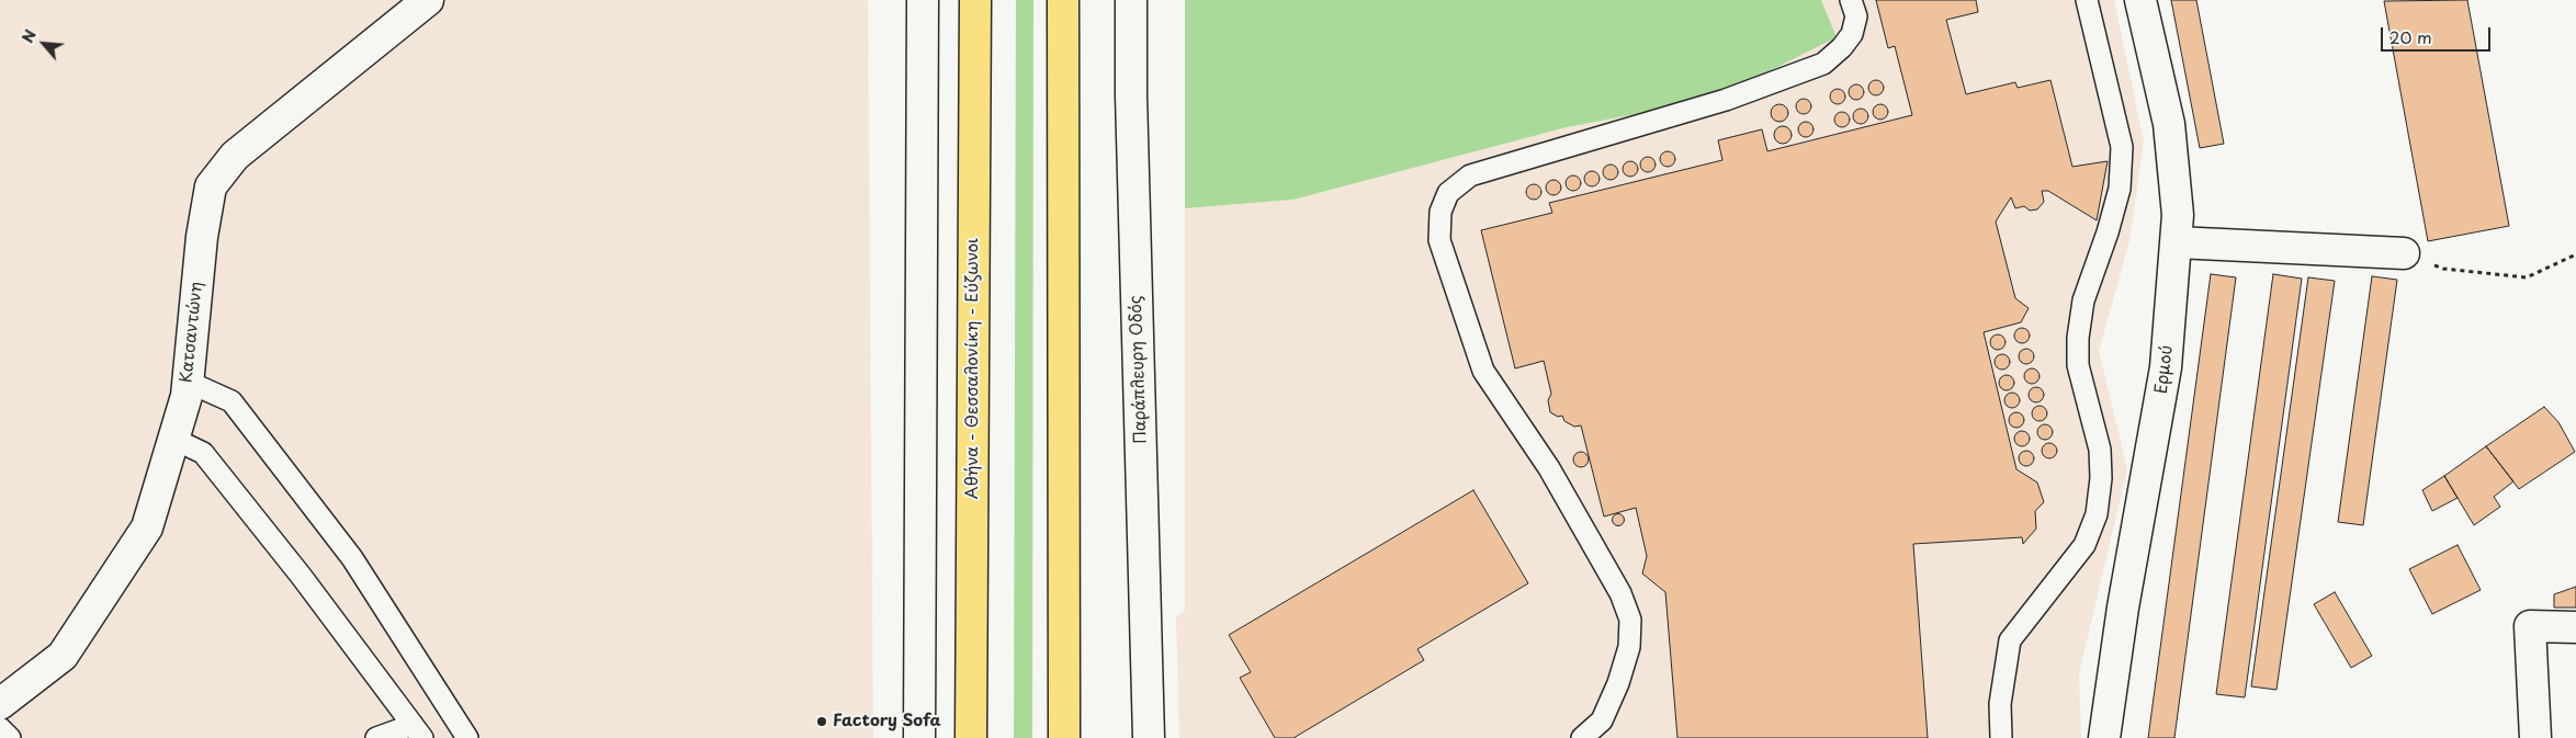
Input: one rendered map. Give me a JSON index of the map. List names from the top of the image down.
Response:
{
  "streets": {
    "highway": ["Αθήνα - Θεσσαλονίκη - Εύζωνοι"],
    "street": ["Κατσαντώνη", "Παράπλευρη Οδός", "Ερμού"]
  },
  "places": ["Factory Sofa"],
  "scale_bar": "20 m",
  "north": "top left"
}
